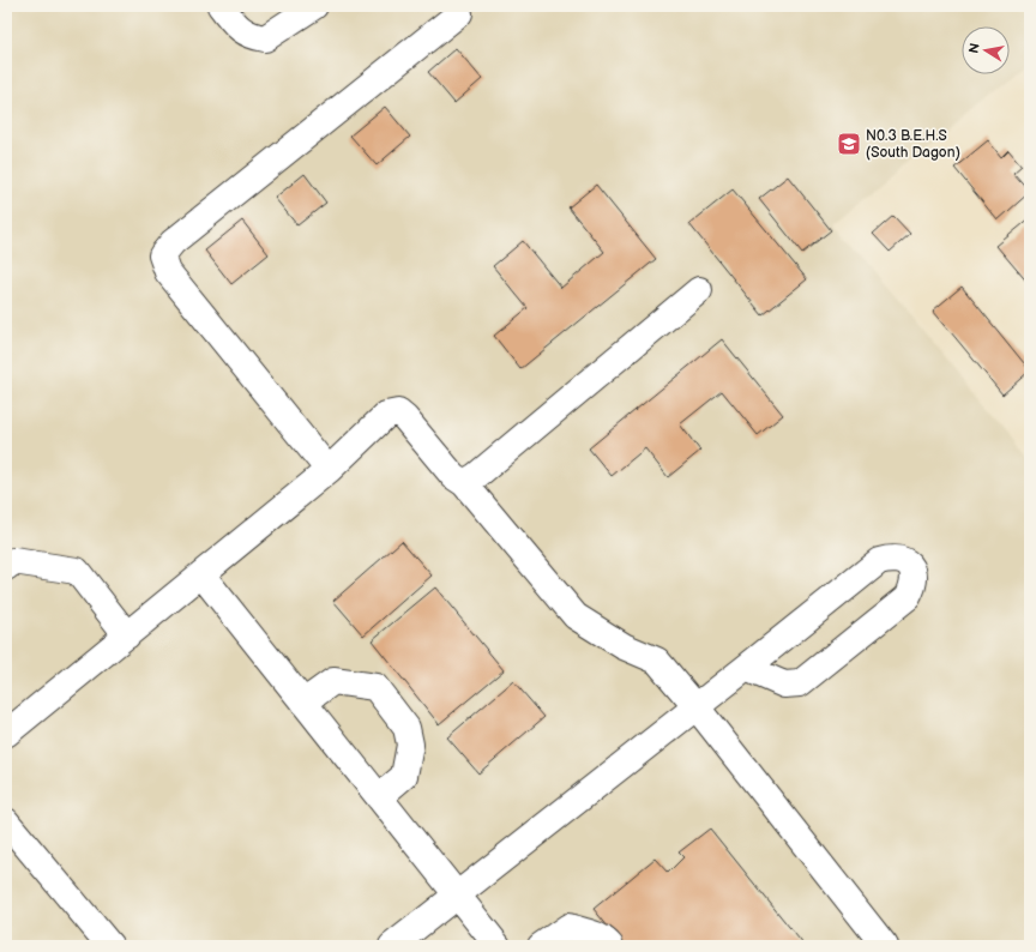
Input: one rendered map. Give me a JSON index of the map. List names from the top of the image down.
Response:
{
  "places": {
    "school or university": ["N0.3 B.E.H.S (South Dagon)"]
  },
  "north": "left"
}
